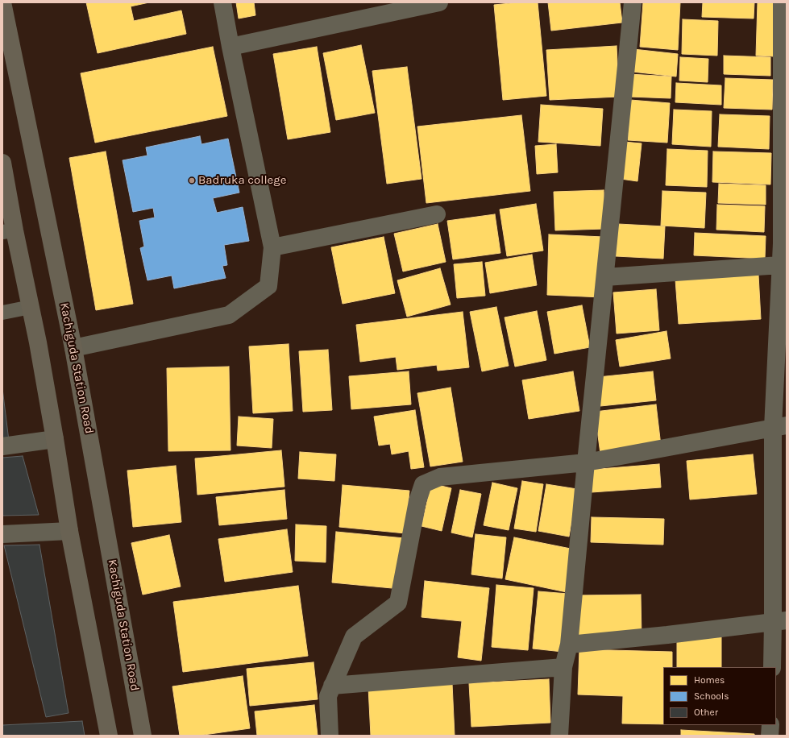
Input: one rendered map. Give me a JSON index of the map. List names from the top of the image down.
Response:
{
  "streets": {
    "main road": ["Kachiguda Station Road"]
  },
  "places": ["Badruka college"],
  "legend": ["Homes", "Schools", "Other"]
}
